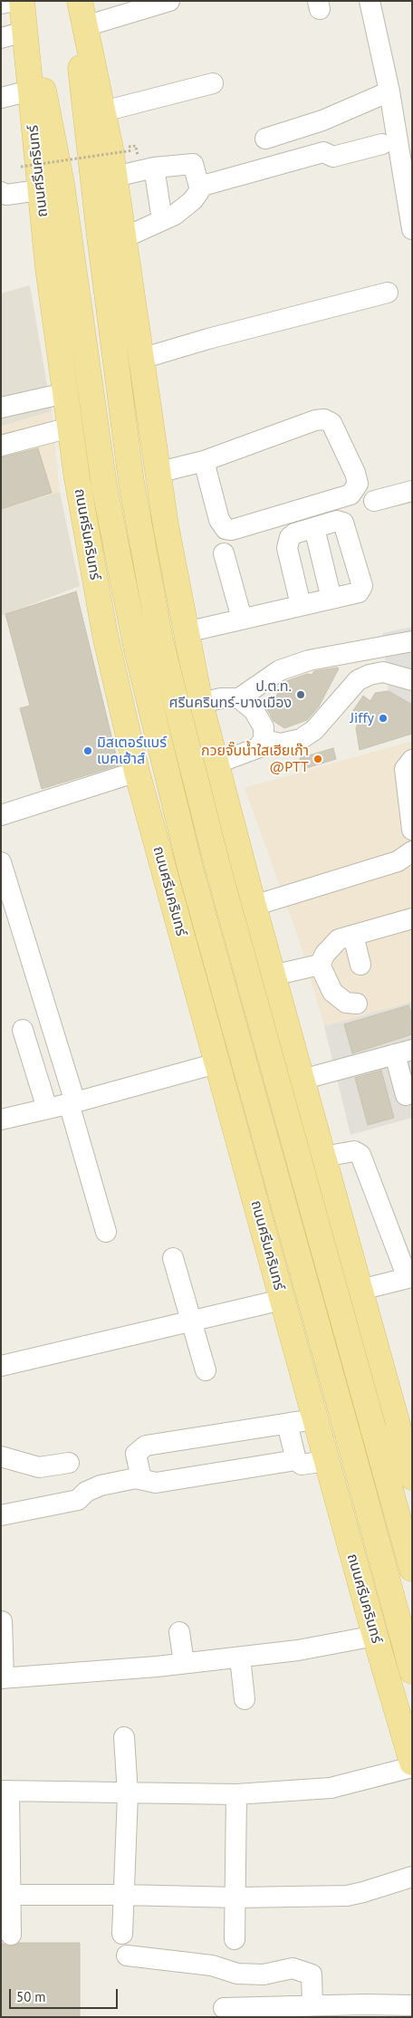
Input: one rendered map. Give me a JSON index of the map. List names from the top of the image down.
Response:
{
  "streets": {
    "main road": ["ถนนศรีนครินทร์"]
  },
  "places": [
    "ป.ต.ท. ศรีนครินทร์-บางเมือง",
    "Jiffy",
    "มิสเตอร์แบร์ เบคเฮ้าส์",
    "กวยจั๊บน้ำใสเฮียเก๊า @PTT"
  ],
  "scale_bar": "50 m"
}
